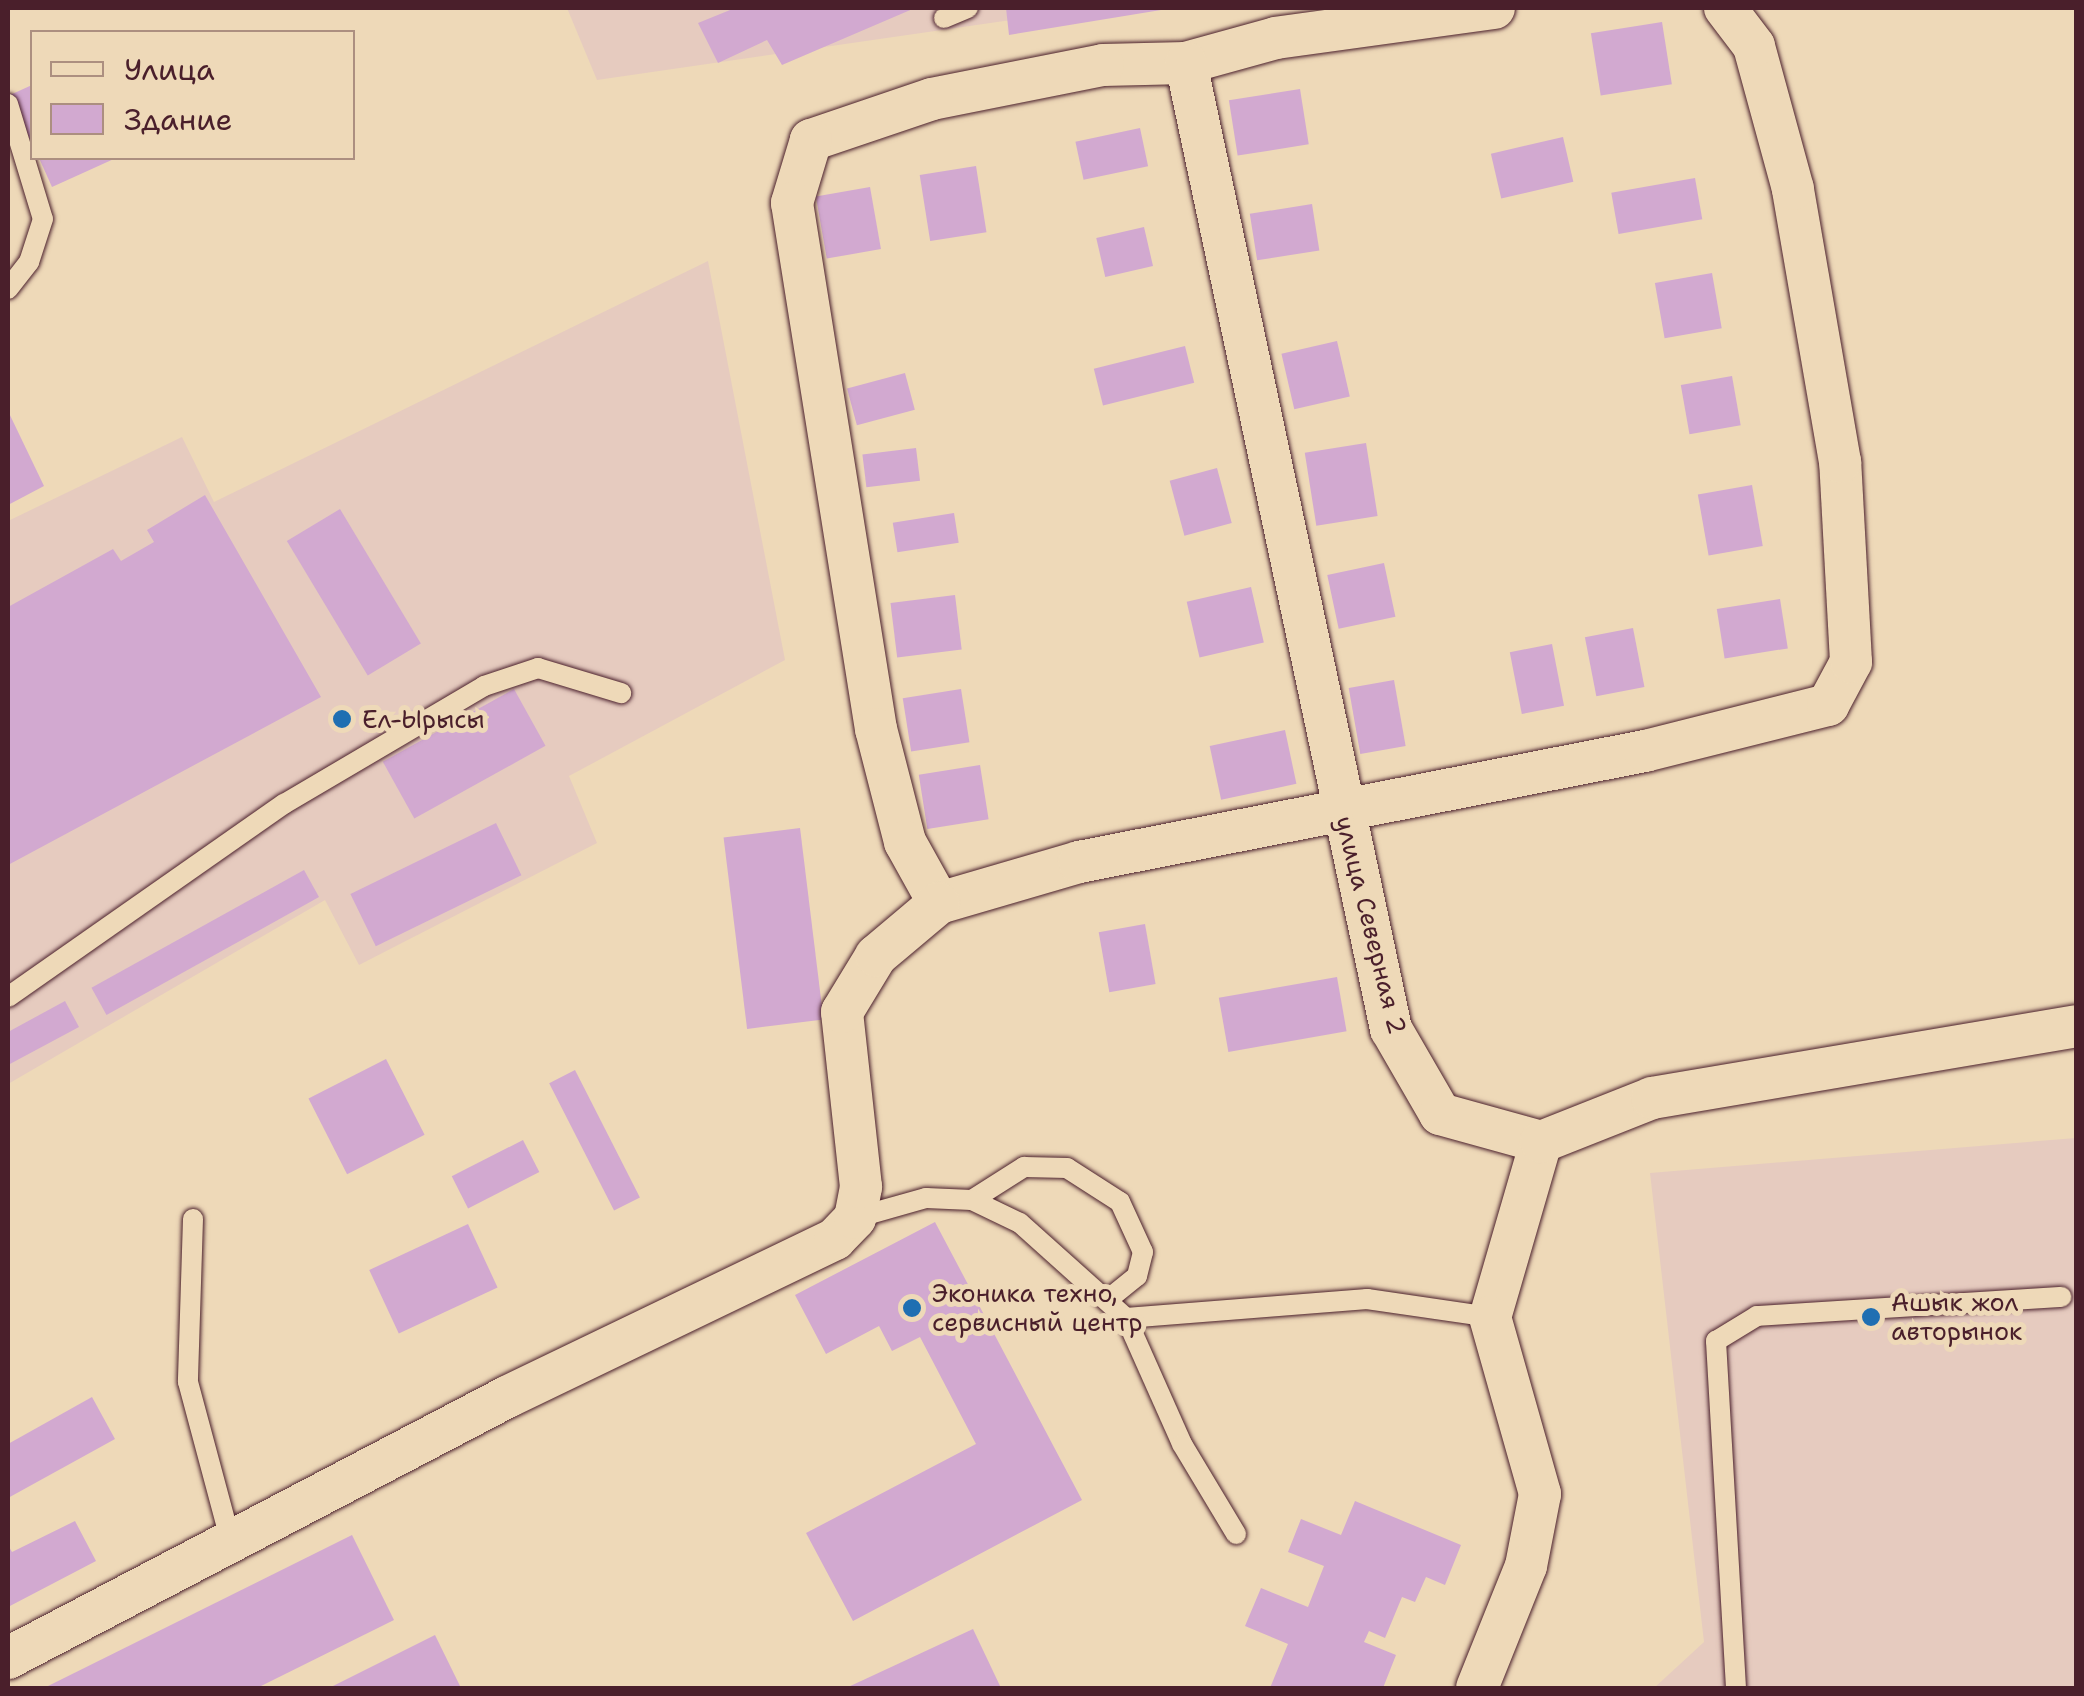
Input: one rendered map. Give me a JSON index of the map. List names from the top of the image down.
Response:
{
  "streets": {
    "street": ["улица Северная 2"]
  },
  "places": ["Ел-Ырысы", "Эконика техно, сервисный центр", "Ашык жол авторынок"],
  "legend": ["Улица", "Здание"]
}
